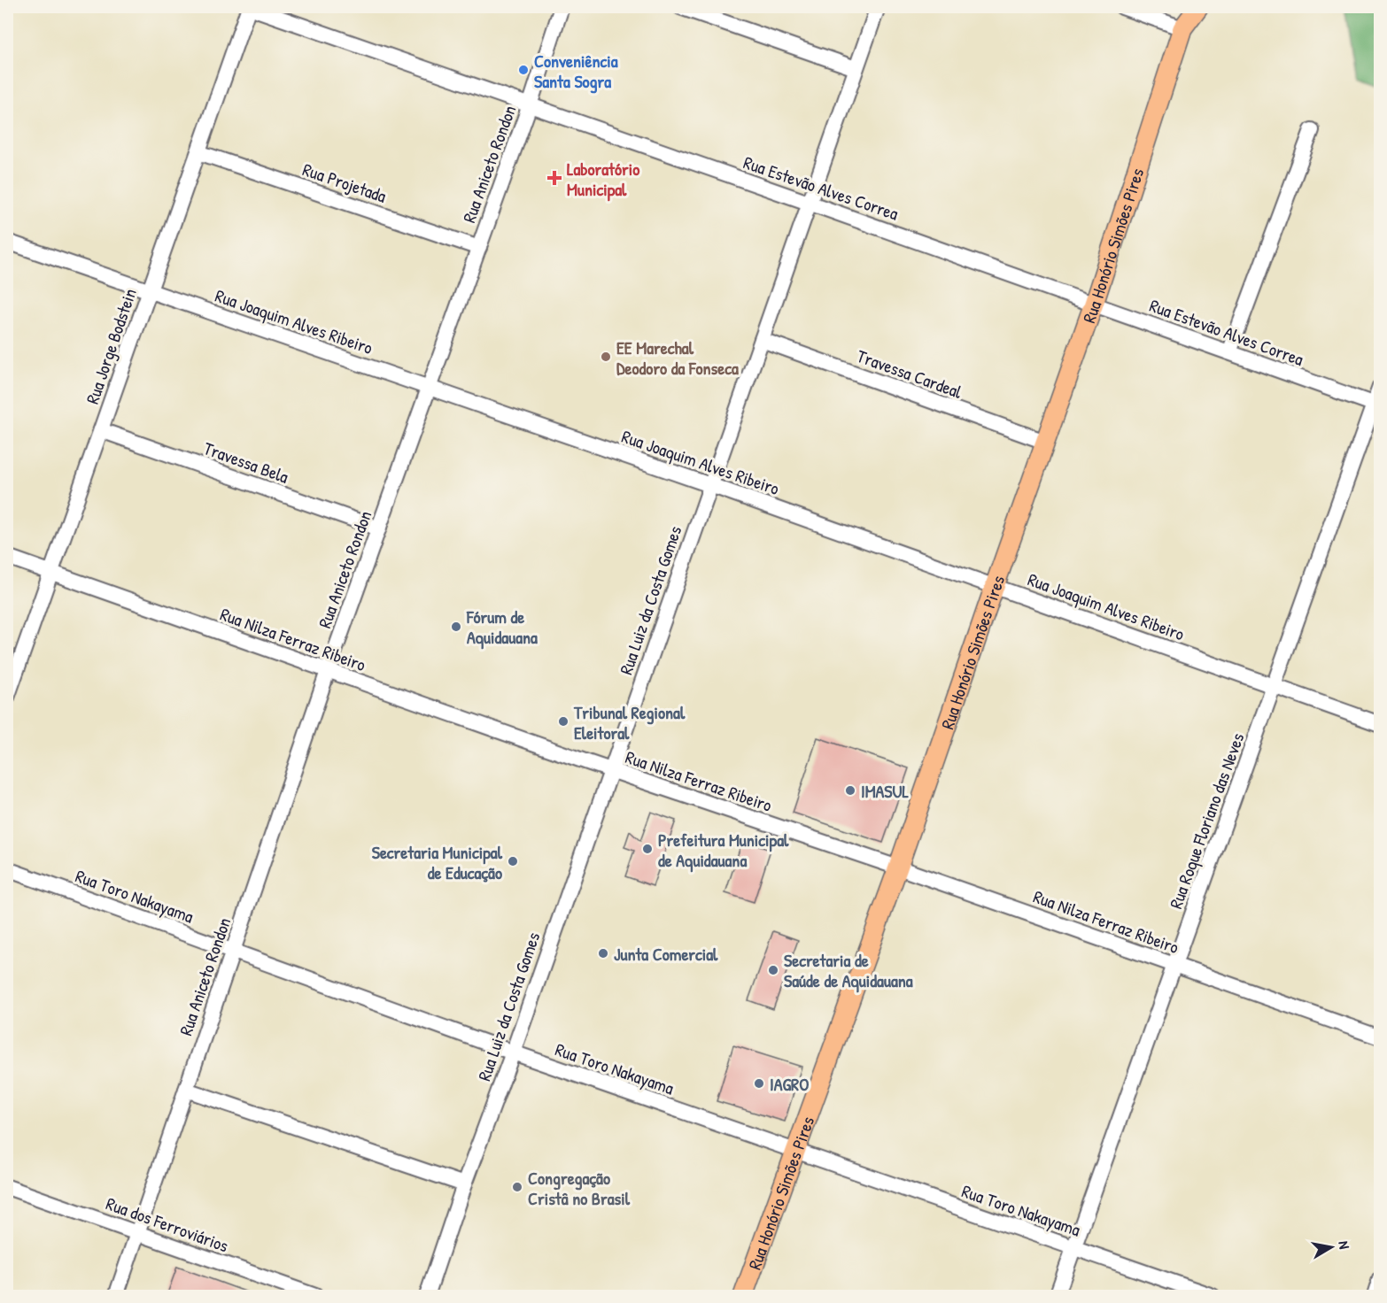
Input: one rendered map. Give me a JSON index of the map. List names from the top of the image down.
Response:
{
  "streets": {
    "main road": ["Rua Honório Simões Pires"],
    "street": [
      "Rua Aniceto Rondon",
      "Rua Projetada",
      "Rua Estevão Alves Correa",
      "Rua Joaquim Alves Ribeiro",
      "Rua Jorge Bodstein",
      "Travessa Cardeal",
      "Travessa Bela",
      "Rua Luiz da Costa Gomes",
      "Rua Nilza Ferraz Ribeiro",
      "Rua Roque Floriano das Neves",
      "Rua Toro Nakayama",
      "Rua dos Ferroviários"
    ]
  },
  "crossings": [
    ["Rua Aniceto Rondon", "Rua Projetada"],
    ["Rua Aniceto Rondon", "Rua Estevão Alves Correa"],
    ["Rua Aniceto Rondon", "Rua Joaquim Alves Ribeiro"],
    ["Rua Aniceto Rondon", "Travessa Bela"],
    ["Rua Aniceto Rondon", "Rua Nilza Ferraz Ribeiro"],
    ["Rua Aniceto Rondon", "Rua Toro Nakayama"],
    ["Rua Aniceto Rondon", "Rua dos Ferroviários"],
    ["Rua Projetada", "Rua Jorge Bodstein"],
    ["Rua Estevão Alves Correa", "Rua Honório Simões Pires"],
    ["Rua Estevão Alves Correa", "Rua Jorge Bodstein"],
    ["Rua Estevão Alves Correa", "Rua Luiz da Costa Gomes"],
    ["Rua Estevão Alves Correa", "Rua Roque Floriano das Neves"],
    ["Rua Honório Simões Pires", "Rua Joaquim Alves Ribeiro"],
    ["Rua Honório Simões Pires", "Travessa Cardeal"],
    ["Rua Honório Simões Pires", "Rua Nilza Ferraz Ribeiro"],
    ["Rua Honório Simões Pires", "Rua Toro Nakayama"],
    ["Rua Joaquim Alves Ribeiro", "Rua Jorge Bodstein"],
    ["Rua Joaquim Alves Ribeiro", "Rua Luiz da Costa Gomes"],
    ["Rua Joaquim Alves Ribeiro", "Rua Roque Floriano das Neves"],
    ["Rua Jorge Bodstein", "Travessa Bela"],
    ["Rua Jorge Bodstein", "Rua Nilza Ferraz Ribeiro"],
    ["Travessa Cardeal", "Rua Luiz da Costa Gomes"],
    ["Rua Luiz da Costa Gomes", "Rua Nilza Ferraz Ribeiro"],
    ["Rua Luiz da Costa Gomes", "Rua Toro Nakayama"],
    ["Rua Nilza Ferraz Ribeiro", "Rua Roque Floriano das Neves"],
    ["Rua Roque Floriano das Neves", "Rua Toro Nakayama"]
  ],
  "places": {
    "other": [
      "Conveniência Santa Sogra",
      "EE Marechal Deodoro da Fonseca",
      "Fórum de Aquidauana",
      "Tribunal Regional Eleitoral",
      "IMASUL",
      "Prefeitura Municipal de Aquidauana",
      "Secretaria Municipal de Educação",
      "Junta Comercial",
      "Secretaria de Saúde de Aquidauana",
      "IAGRO",
      "Congregação Cristâ no Brasil"
    ],
    "health": ["Laboratório Municipal"]
  },
  "north": "right"
}
